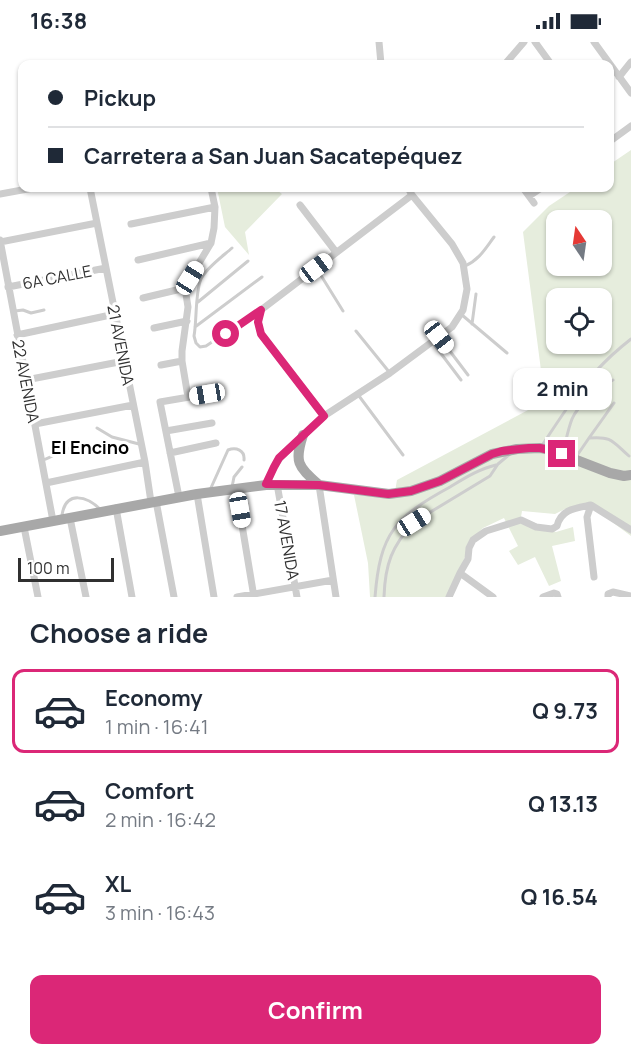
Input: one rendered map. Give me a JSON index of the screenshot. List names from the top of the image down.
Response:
{
  "streets": {
    "street": [
      "6A CALLE",
      "21 AVENIDA",
      "22 AVENIDA",
      "17 AVENIDA"
    ]
  },
  "crossings": [
    ["6A CALLE", "21 AVENIDA"],
    ["6A CALLE", "22 AVENIDA"]
  ],
  "districts": ["El Encino"],
  "scale_bar": "100 m",
  "north": "top",
  "page": {
    "status": "16:38",
    "banner": ["Pickup", "Carretera a San Juan Sacatepéquez"],
    "bubble": "2 min",
    "scale": "100 m",
    "heading": "Choose a ride",
    "list": [
      {
        "name": "Economy",
        "note": "1 min · 16:41",
        "value": "Q 9.73"
      },
      {
        "name": "Comfort",
        "note": "2 min · 16:42",
        "value": "Q 13.13"
      },
      {
        "name": "XL",
        "note": "3 min · 16:43",
        "value": "Q 16.54"
      }
    ],
    "buttons": "Confirm"
  }
}
